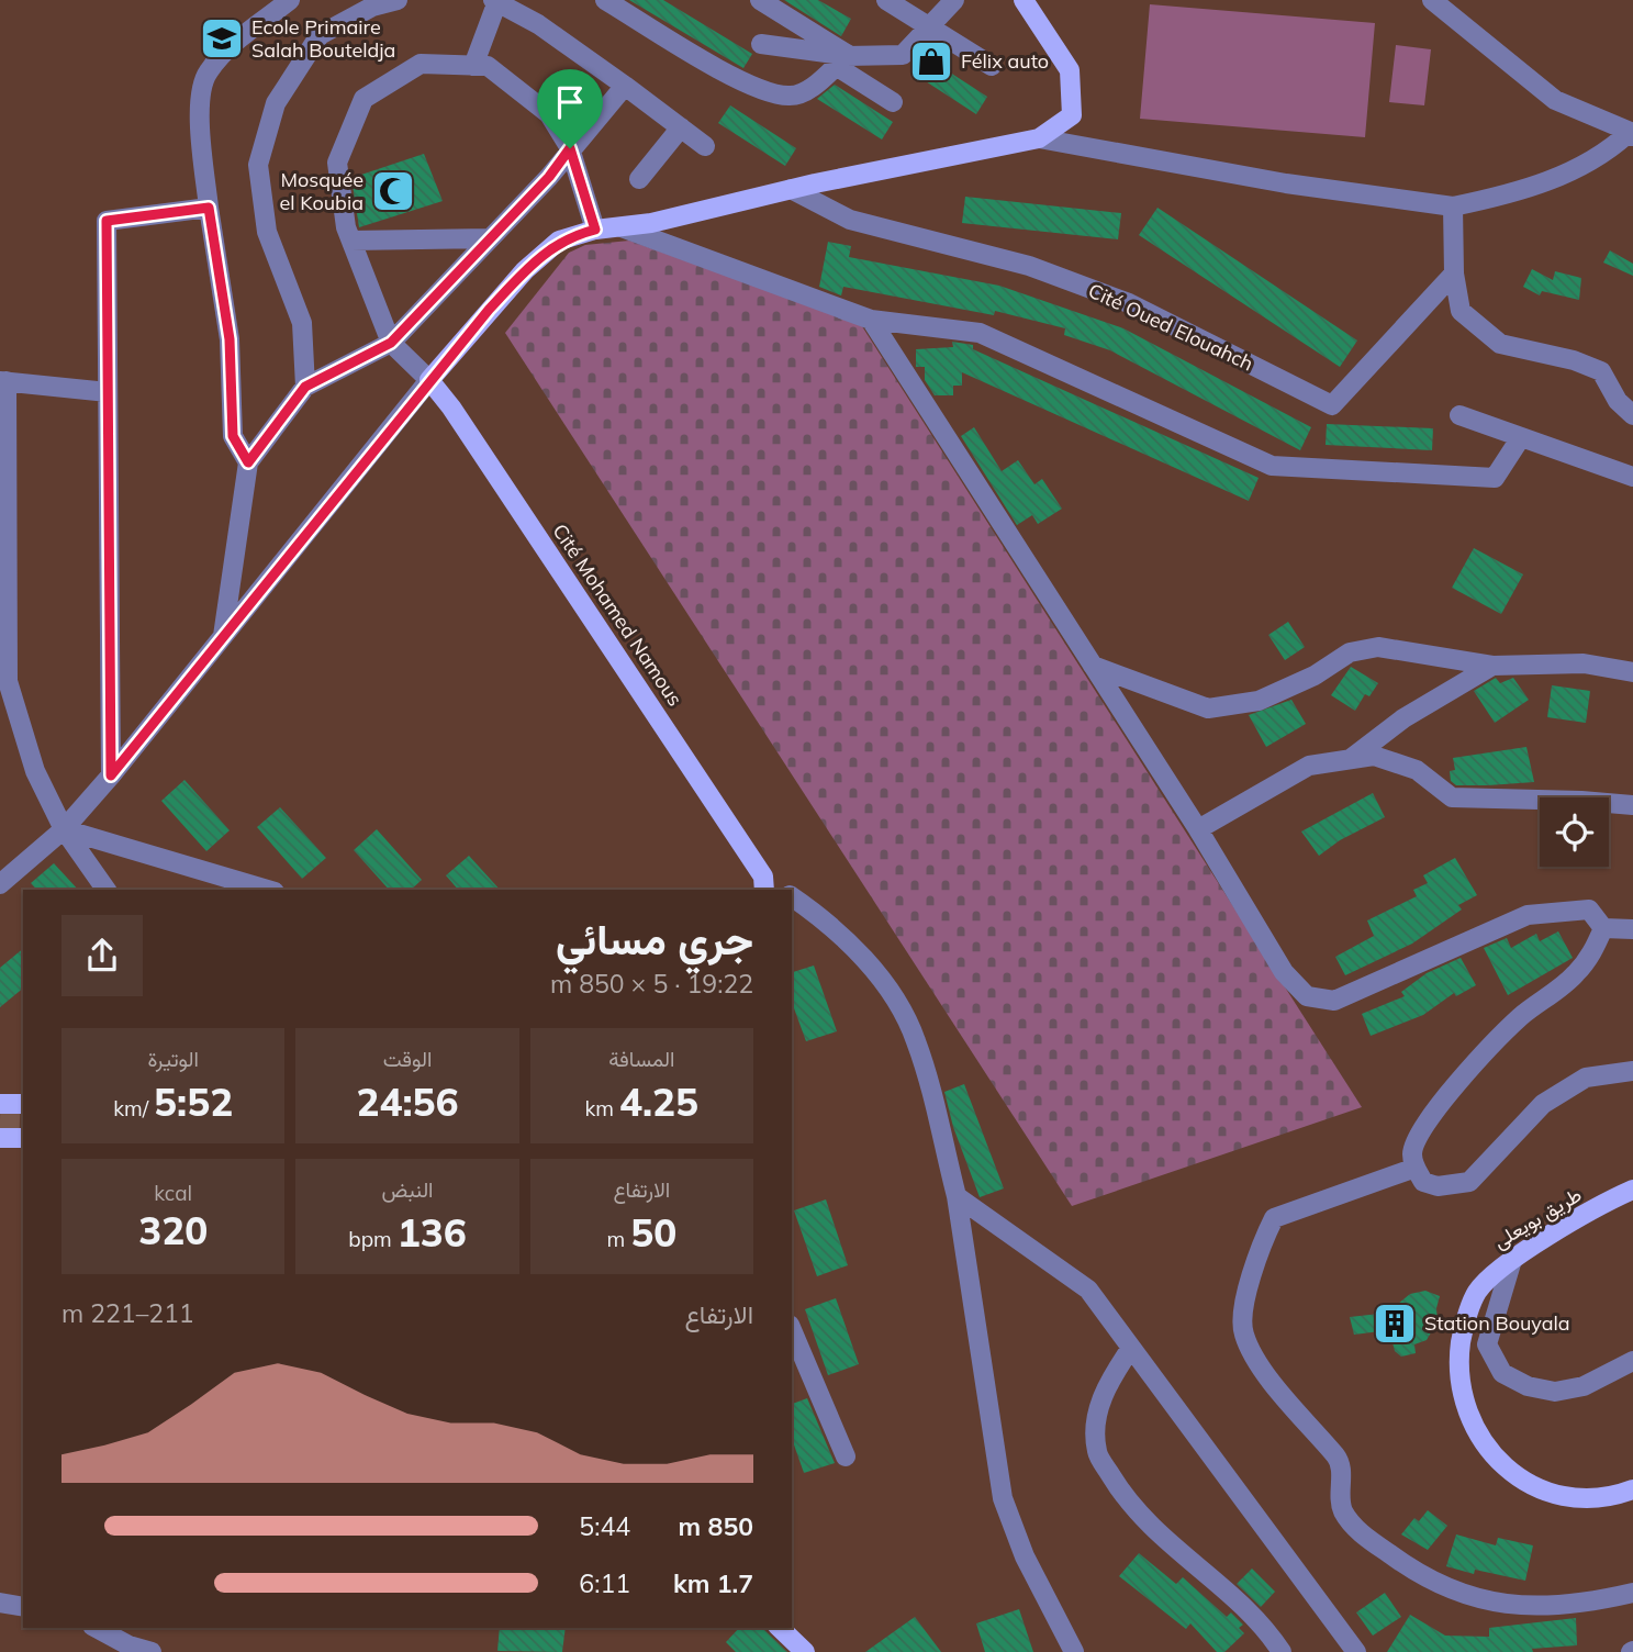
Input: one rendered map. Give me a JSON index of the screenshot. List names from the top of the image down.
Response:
{
  "streets": {
    "main road": ["Cité Mohamed Namous", "طريق بويعلى"],
    "street": ["Cité Oued Elouahch"]
  },
  "places": {
    "school or university": ["Ecole Primaire Salah Bouteldja"],
    "shop": ["Félix auto"],
    "mosque": ["Mosquée el Koubia"],
    "building": ["Station Bouyala"]
  },
  "page": {
    "heading": ["جري مسائي", "19:22 · 5 × 850 m"],
    "stats": [
      ["المسافة", "4.25 km"],
      ["الوقت", "24:56"],
      ["الوتيرة", "5:52 /km"],
      ["الارتفاع", "50 m"],
      ["النبض", "136 bpm"],
      ["kcal", "320"]
    ],
    "chart": ["الارتفاع", "211–221 m"],
    "list": [
      {
        "name": "850 m",
        "note": "5:44"
      },
      {
        "name": "1.7 km",
        "note": "6:11"
      }
    ]
  }
}
